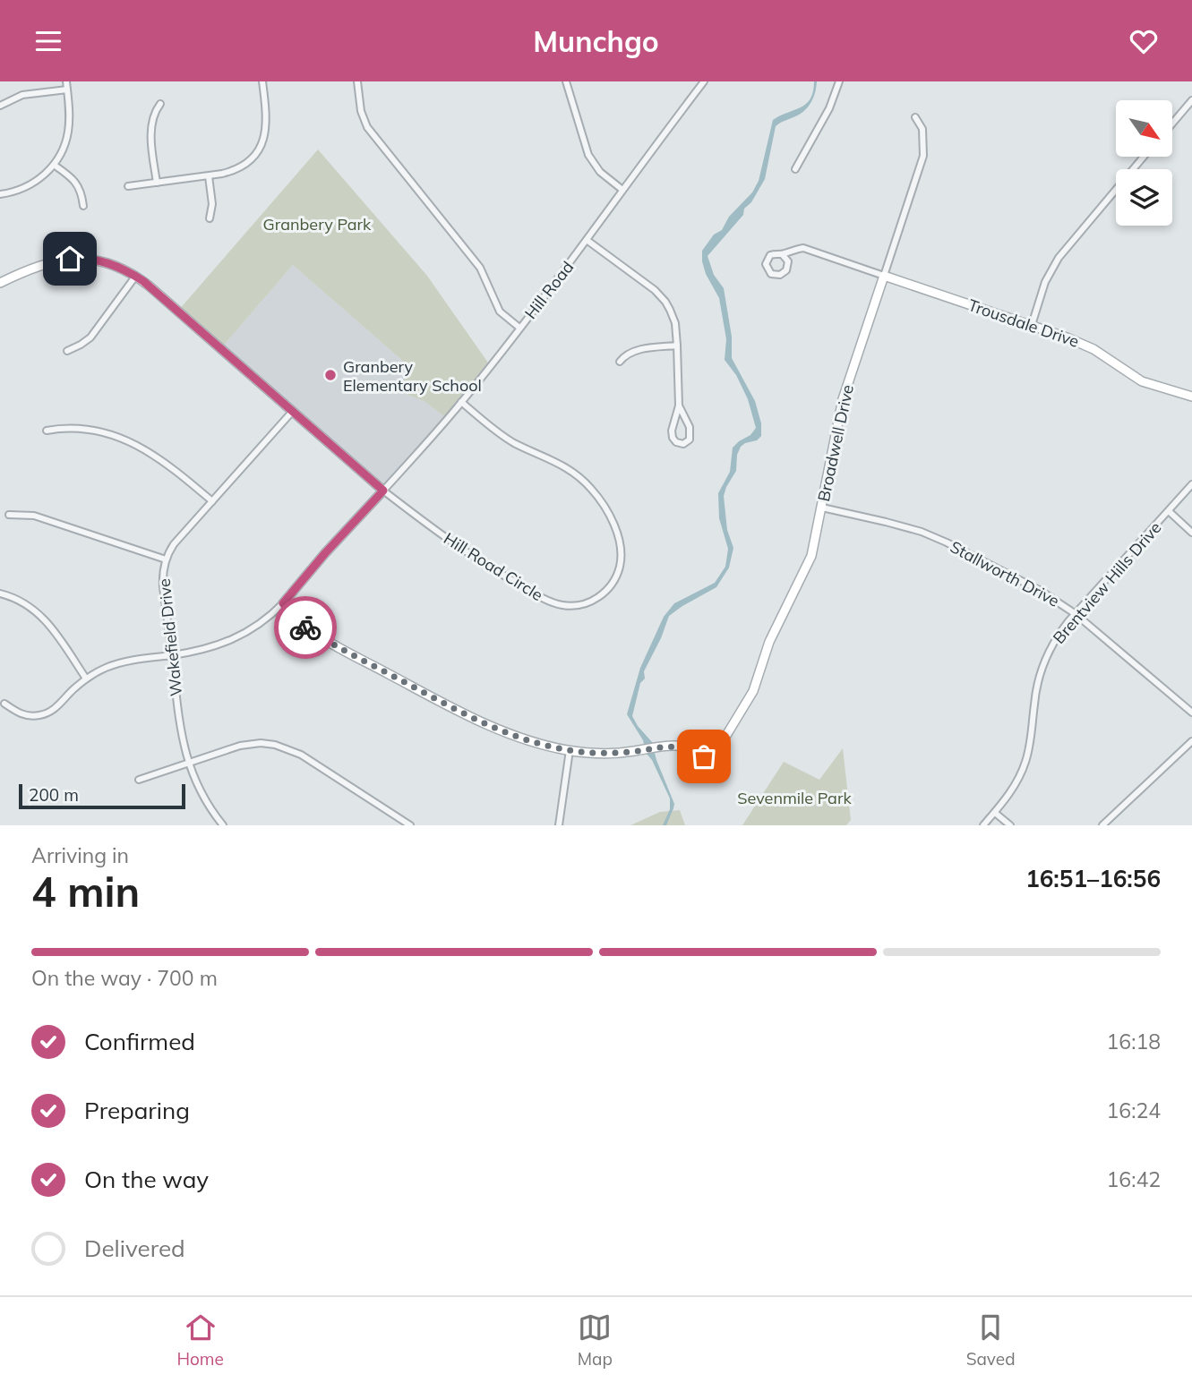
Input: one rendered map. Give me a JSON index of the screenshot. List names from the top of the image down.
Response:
{
  "streets": {
    "street": [
      "Hill Road",
      "Trousdale Drive",
      "Broadwell Drive",
      "Hill Road Circle",
      "Stallworth Drive",
      "Brentview Hills Drive",
      "Wakefield Drive"
    ]
  },
  "crossings": [
    ["Hill Road", "Hill Road Circle"],
    ["Hill Road", "Wakefield Drive"],
    ["Trousdale Drive", "Broadwell Drive"],
    ["Broadwell Drive", "Stallworth Drive"],
    ["Stallworth Drive", "Brentview Hills Drive"]
  ],
  "parks": ["Granbery Park", "Sevenmile Park"],
  "places": ["Granbery Elementary School"],
  "scale_bar": "200 m",
  "north": "bottom right",
  "page": {
    "header": "Munchgo",
    "scale": "200 m",
    "heading": ["4 min", "Arriving in", "16:51–16:56"],
    "bar": "On the way · 700 m",
    "list": [
      ["Confirmed", "16:18"],
      ["Preparing", "16:24"],
      ["On the way", "16:42"],
      "Delivered"
    ],
    "tabs": ["Home", "Map", "Saved"]
  }
}
